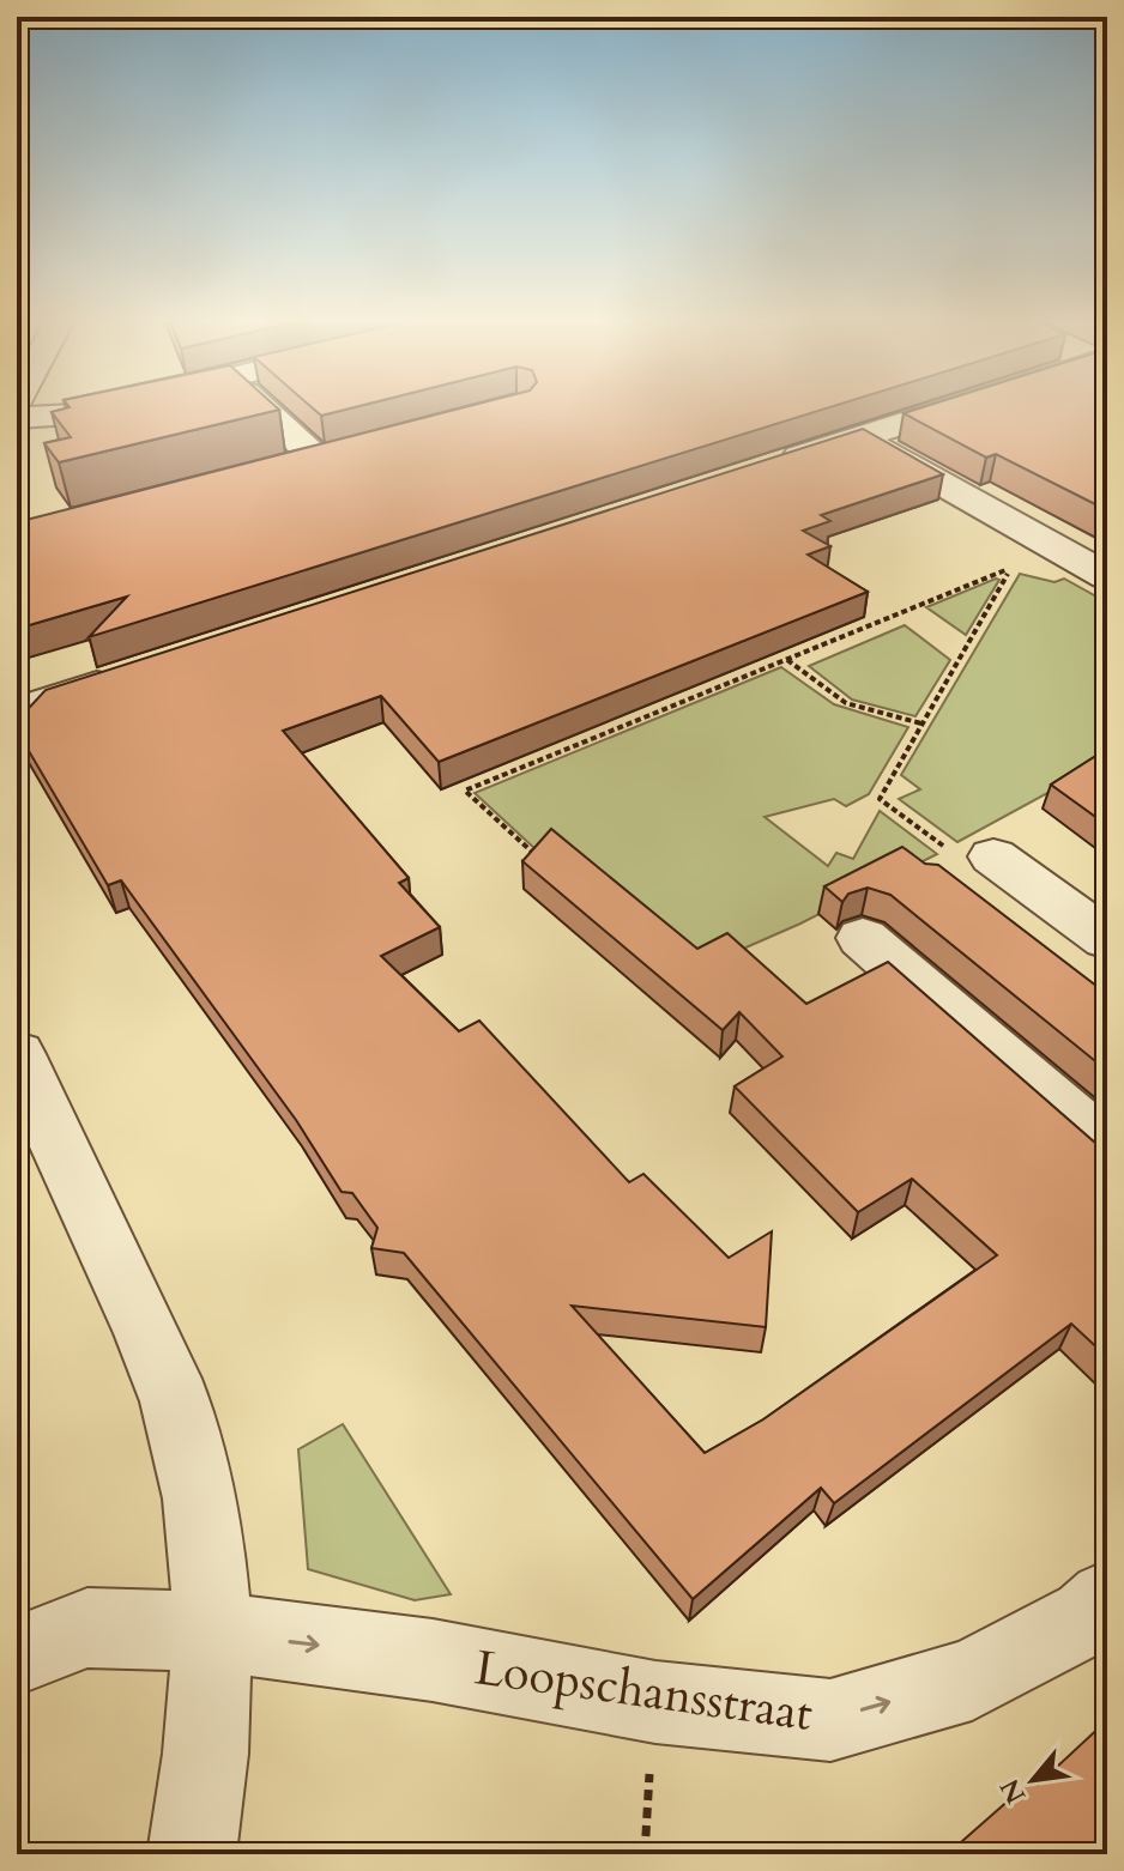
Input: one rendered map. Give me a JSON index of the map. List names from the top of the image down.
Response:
{
  "streets": {
    "street": ["Loopschansstraat"]
  },
  "one_way": ["Loopschansstraat"],
  "north": "bottom left"
}
